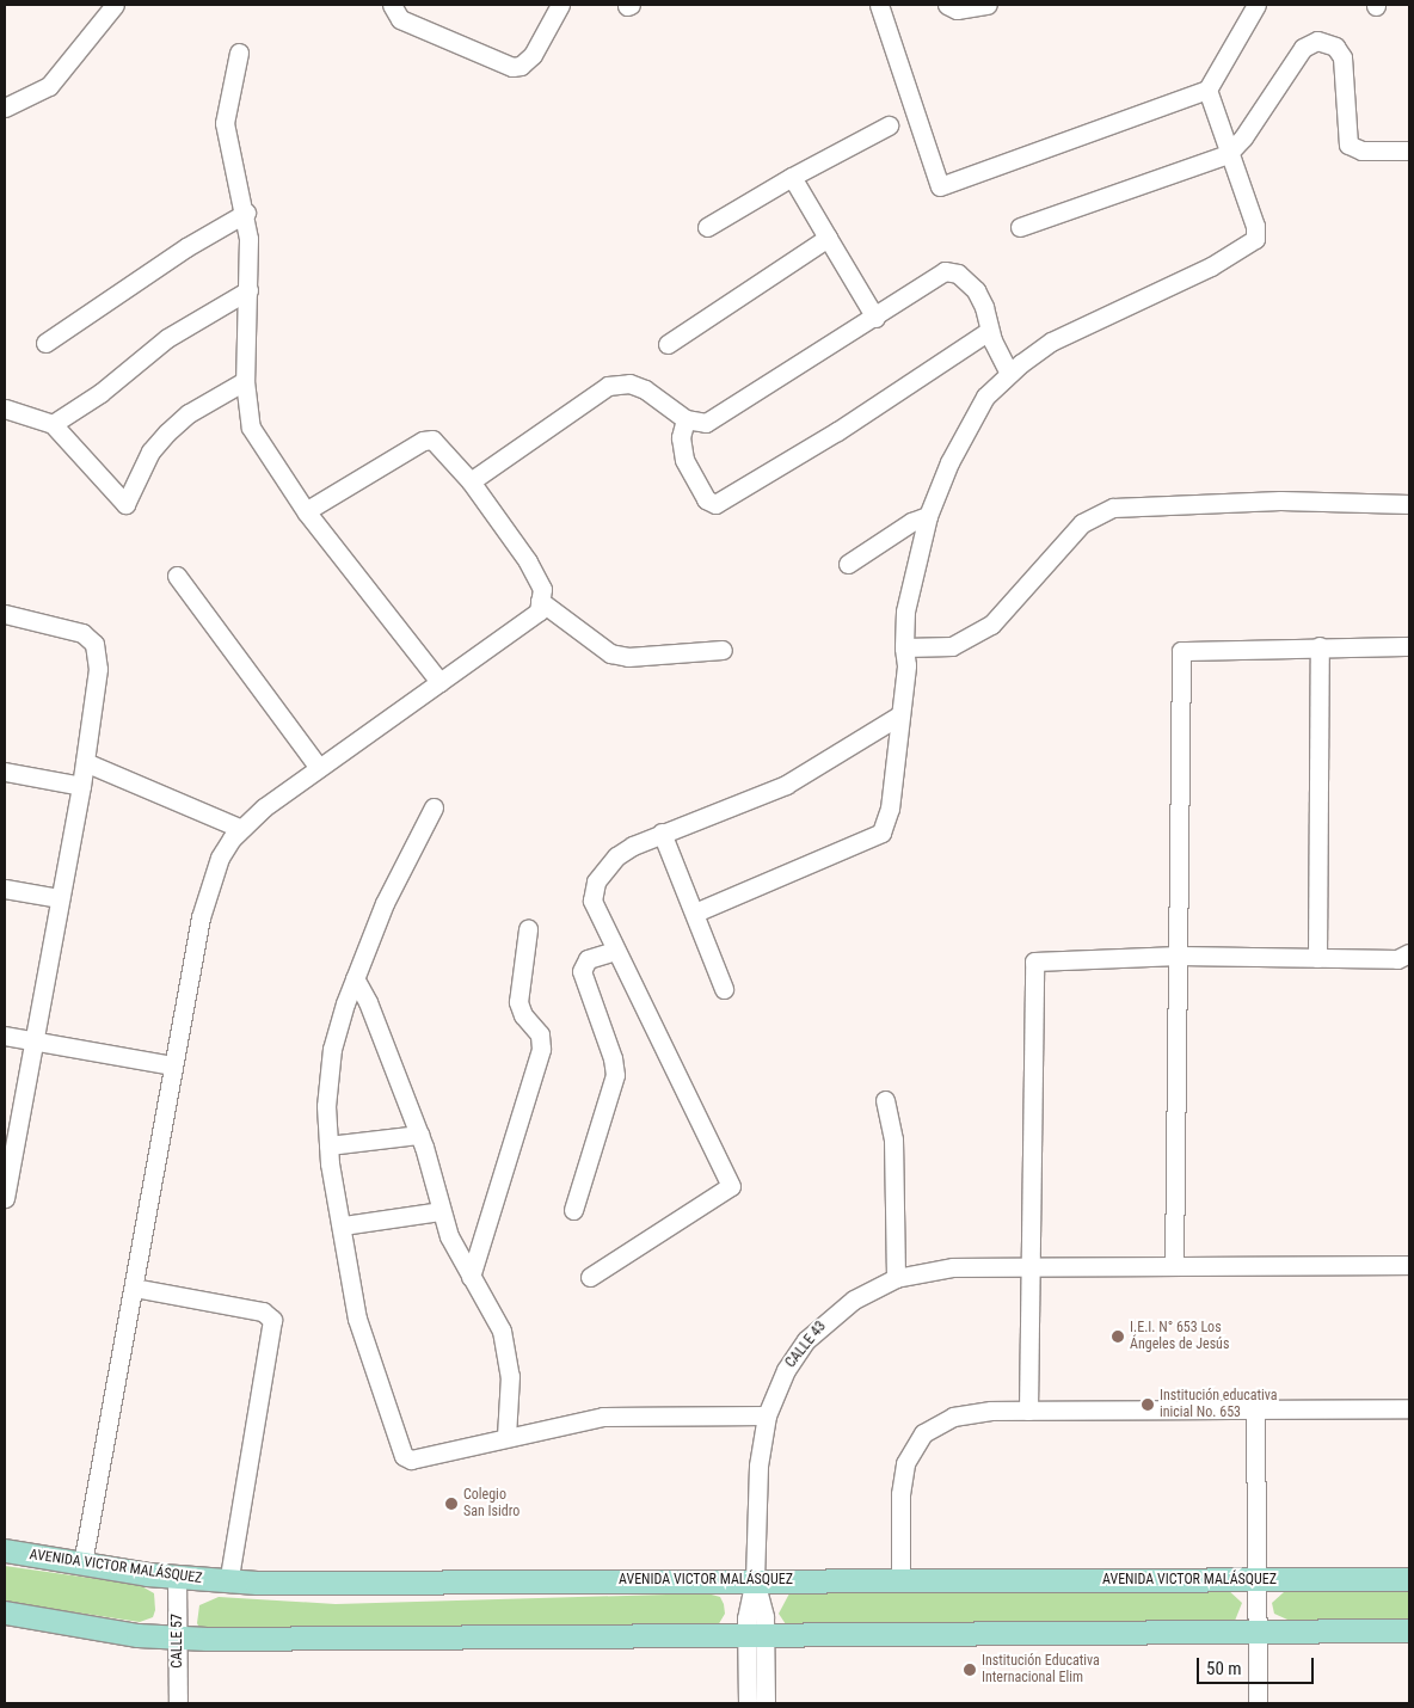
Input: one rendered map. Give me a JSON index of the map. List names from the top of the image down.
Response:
{
  "streets": {
    "main road": ["AVENIDA VICTOR MALÁSQUEZ"],
    "street": ["CALLE 43", "CALLE 57"]
  },
  "crossings": [
    ["CALLE 43", "AVENIDA VICTOR MALÁSQUEZ"],
    ["AVENIDA VICTOR MALÁSQUEZ", "CALLE 57"]
  ],
  "places": [
    "I.E.I. N° 653 Los Ángeles de Jesús",
    "Institución educativa inicial No. 653",
    "Colegio San Isidro",
    "Institución Educativa Internacional Elim"
  ],
  "scale_bar": "50 m"
}
